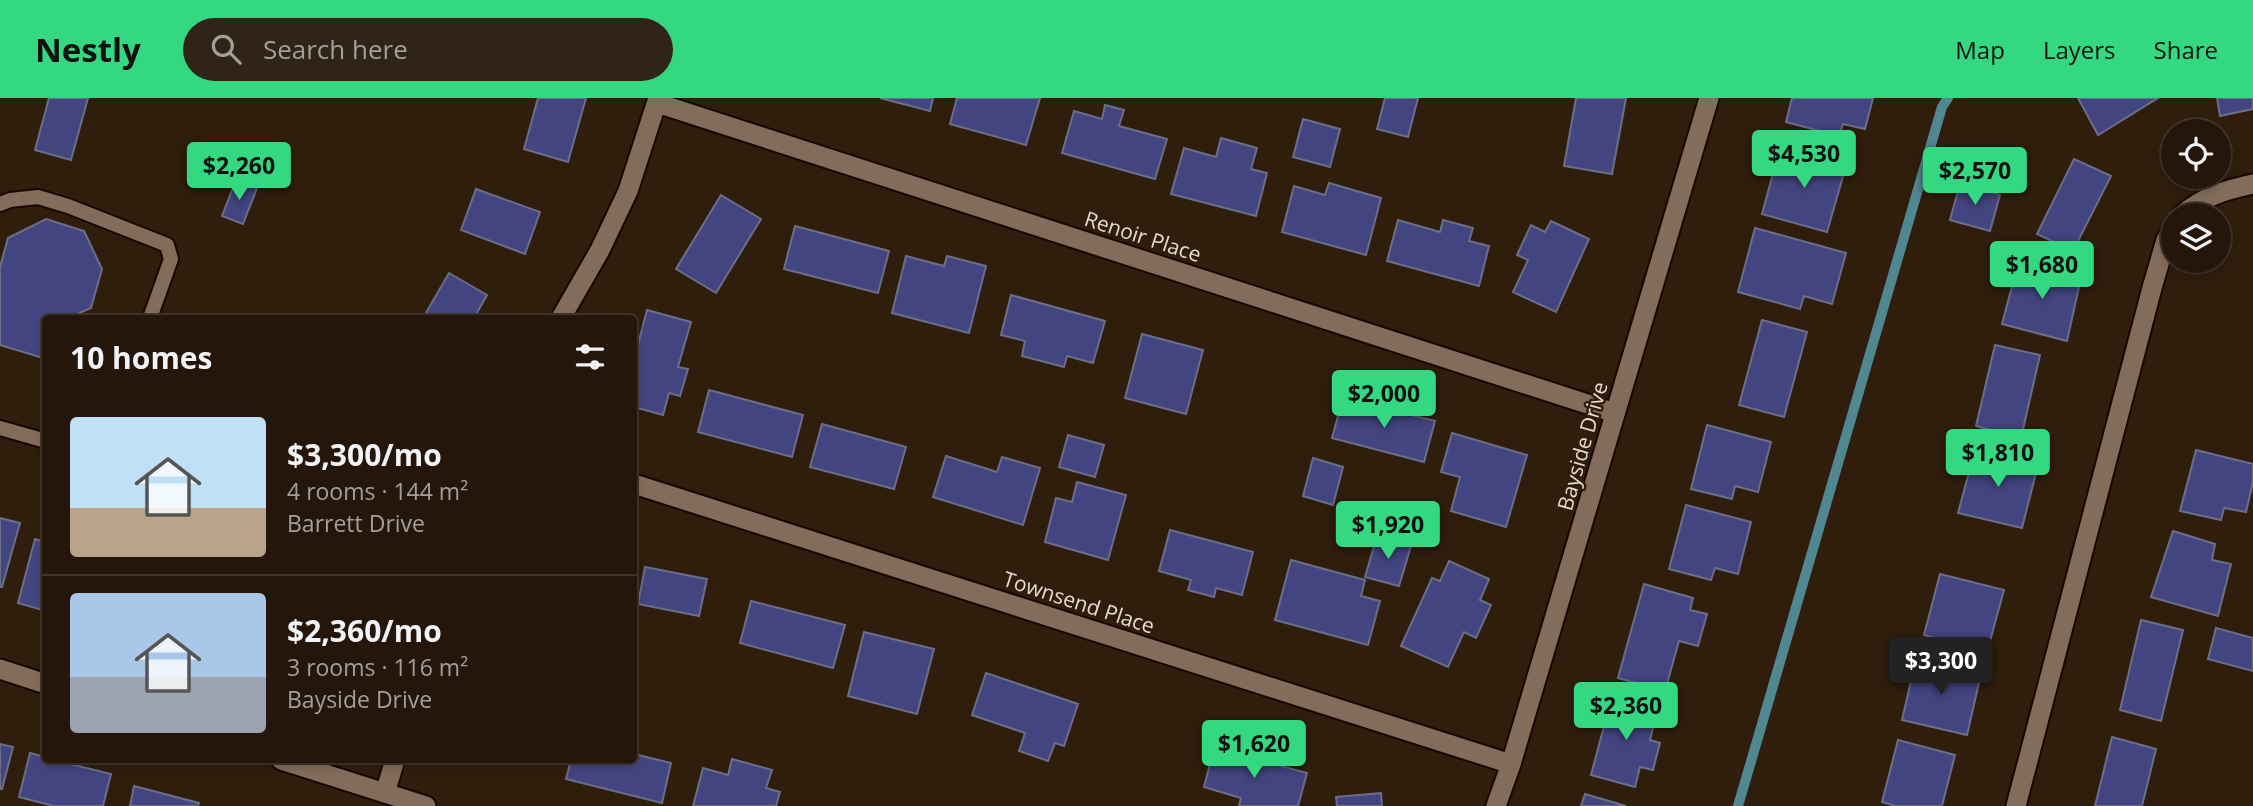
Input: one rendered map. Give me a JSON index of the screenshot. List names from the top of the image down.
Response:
{
  "streets": {
    "street": ["Renoir Place", "Bayside Drive", "Townsend Place"]
  },
  "crossings": [
    ["Renoir Place", "Bayside Drive"],
    ["Bayside Drive", "Townsend Place"]
  ],
  "page": {
    "header": "Nestly",
    "search": "Search here",
    "nav": ["Map", "Layers", "Share"],
    "price": [
      "$4,530",
      "$2,260",
      "$2,570",
      "$1,680",
      "$2,000",
      "$1,810",
      "$1,920",
      "$3,300",
      "$2,360",
      "$1,620"
    ],
    "heading": "10 homes",
    "list": [
      {
        "name": "$3,300/mo",
        "note": "4 rooms · 144 m² · Barrett Drive"
      },
      {
        "name": "$2,360/mo",
        "note": "3 rooms · 116 m² · Bayside Drive"
      }
    ]
  }
}
